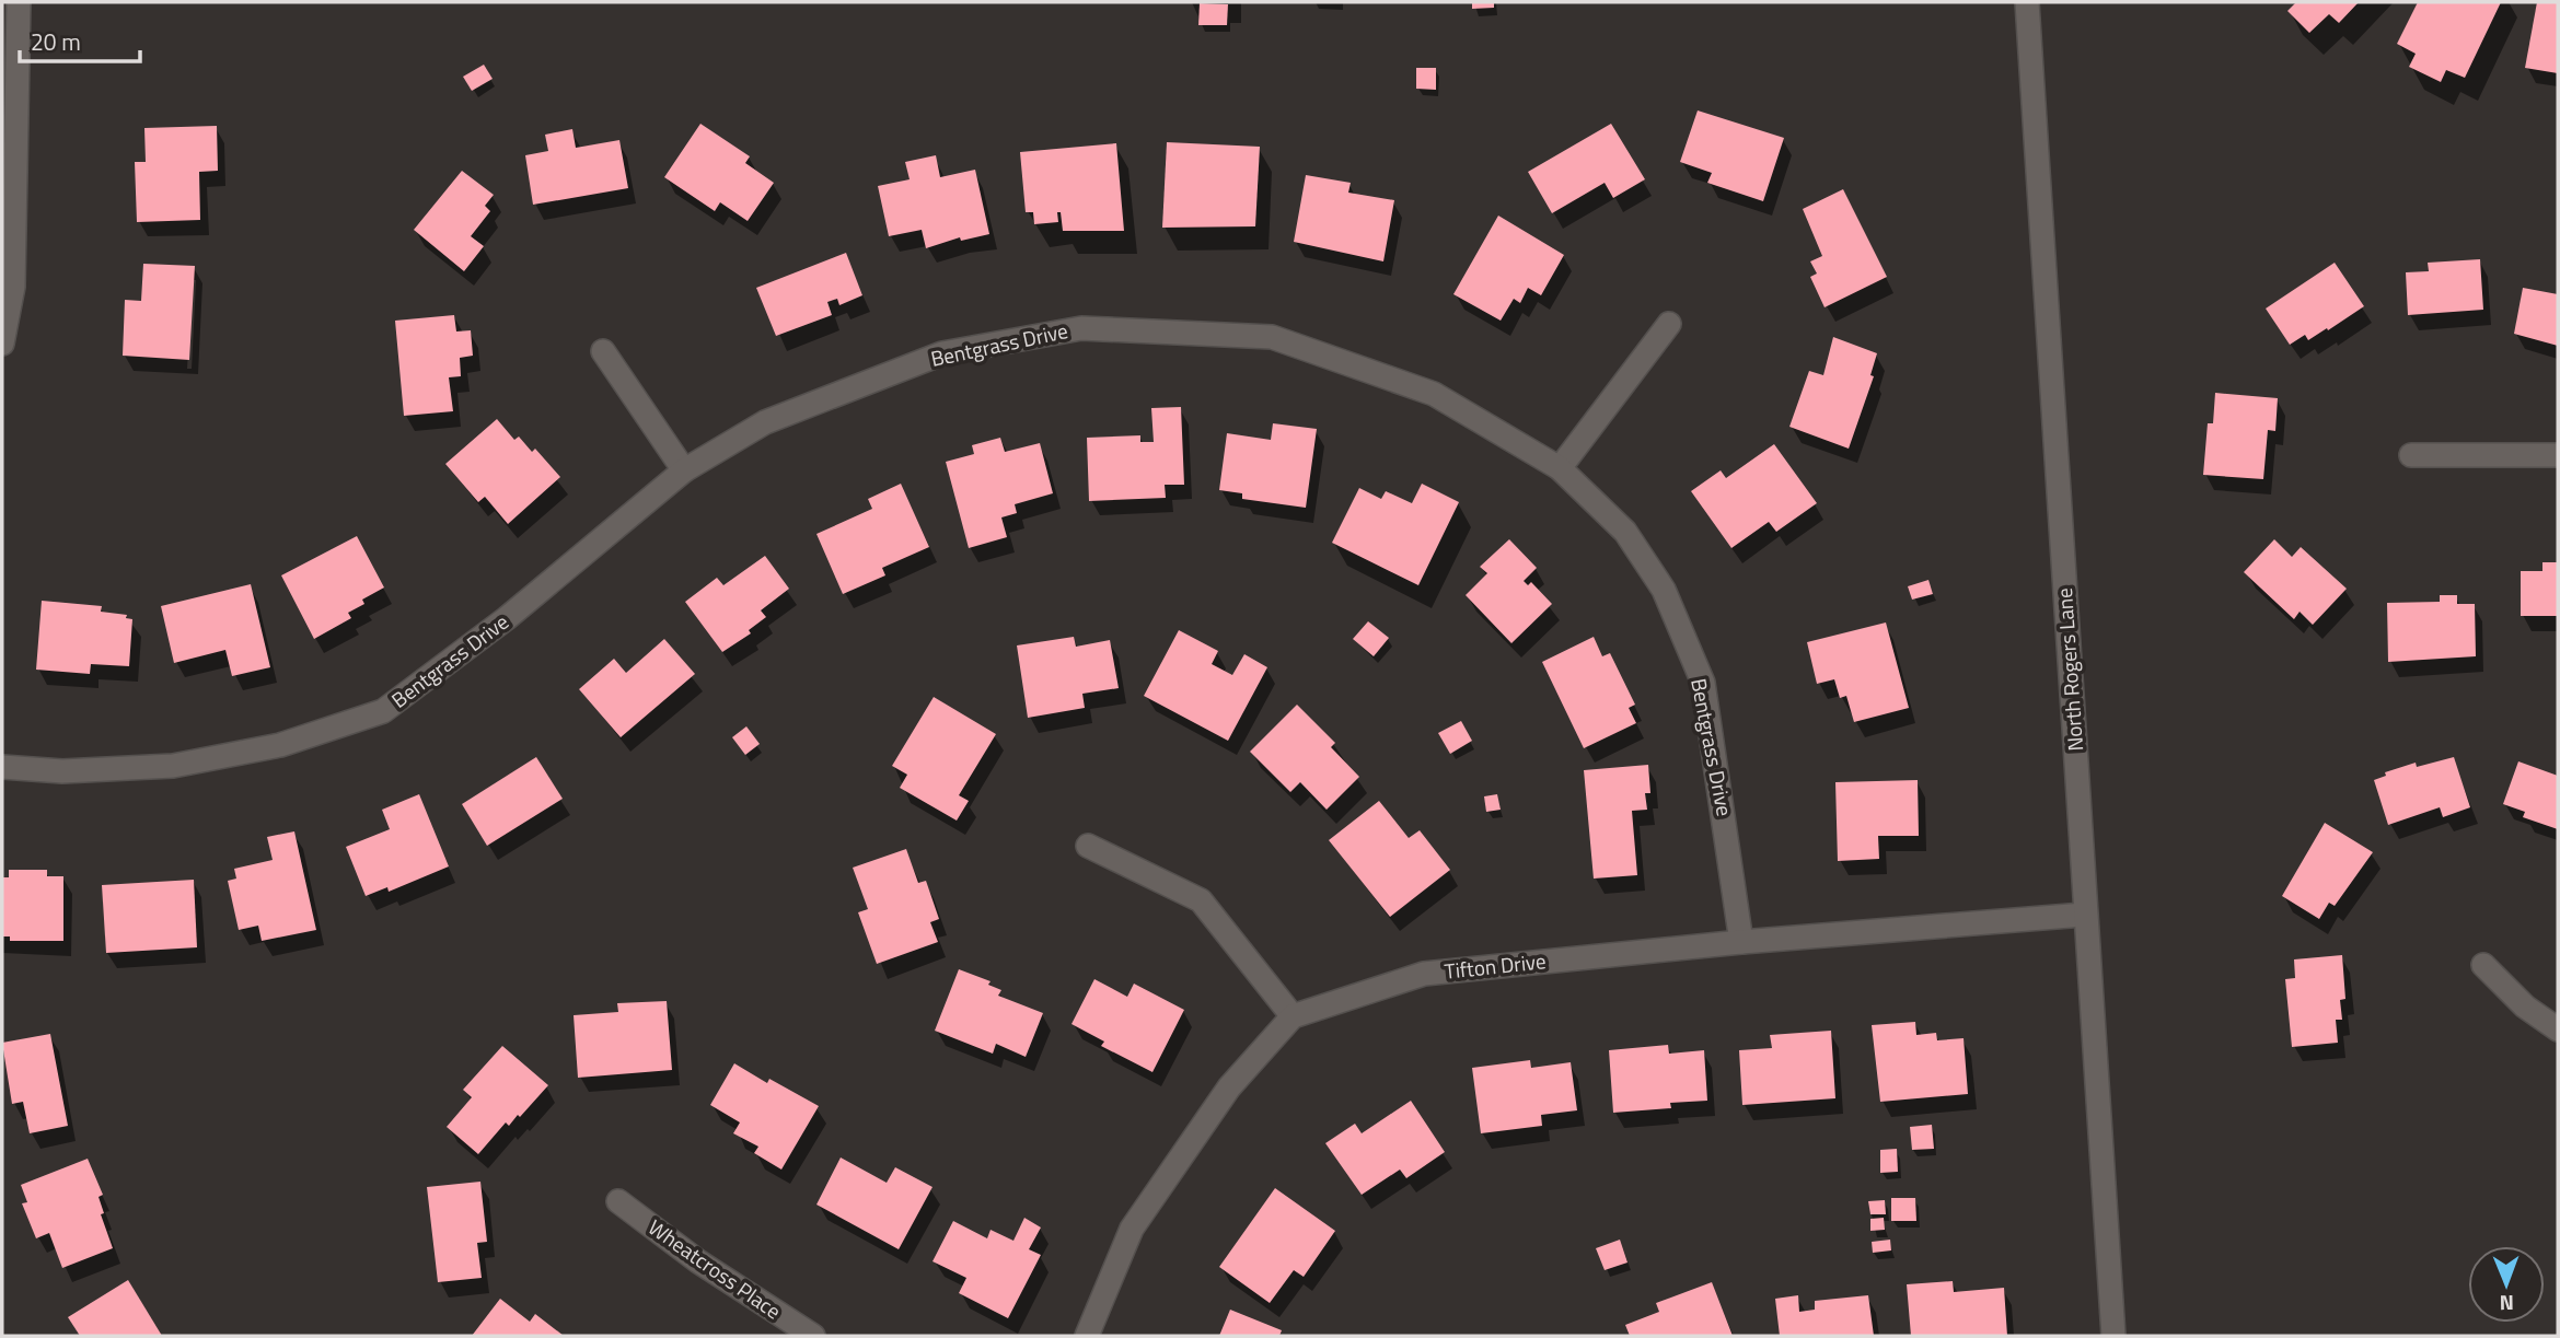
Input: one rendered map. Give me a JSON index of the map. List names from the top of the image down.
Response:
{
  "streets": {
    "street": [
      "Bentgrass Drive",
      "North Rogers Lane",
      "Tifton Drive",
      "Wheatcross Place"
    ]
  },
  "crossings": [
    ["Bentgrass Drive", "Tifton Drive"],
    ["North Rogers Lane", "Tifton Drive"]
  ],
  "scale_bar": "20 m",
  "north": "bottom"
}
